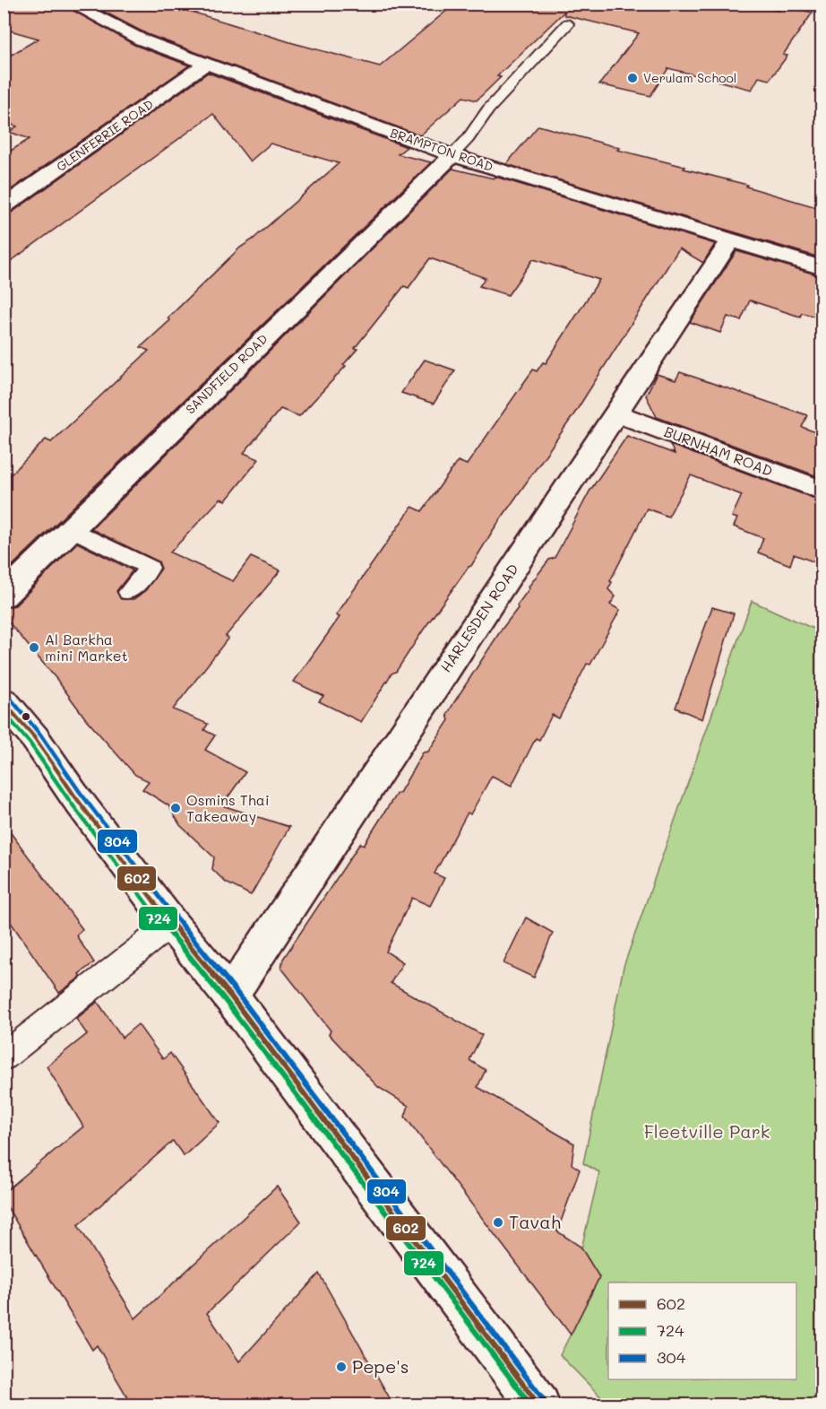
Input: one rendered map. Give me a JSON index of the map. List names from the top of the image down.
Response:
{
  "streets": {
    "street": [
      "GLENFERRIE ROAD",
      "BRAMPTON ROAD",
      "SANDFIELD ROAD",
      "BURNHAM ROAD",
      "HARLESDEN ROAD"
    ]
  },
  "crossings": [
    ["GLENFERRIE ROAD", "BRAMPTON ROAD"],
    ["BRAMPTON ROAD", "SANDFIELD ROAD"],
    ["BRAMPTON ROAD", "HARLESDEN ROAD"],
    ["BURNHAM ROAD", "HARLESDEN ROAD"]
  ],
  "parks": ["Fleetville Park"],
  "places": [
    "Verulam School",
    "Al Barkha mini Market",
    "Osmins Thai Takeaway",
    "Tavah",
    "Pepe's"
  ],
  "lines": ["transit line 304", "transit line 602", "transit line 724"],
  "legend": ["602", "724", "304"]
}
